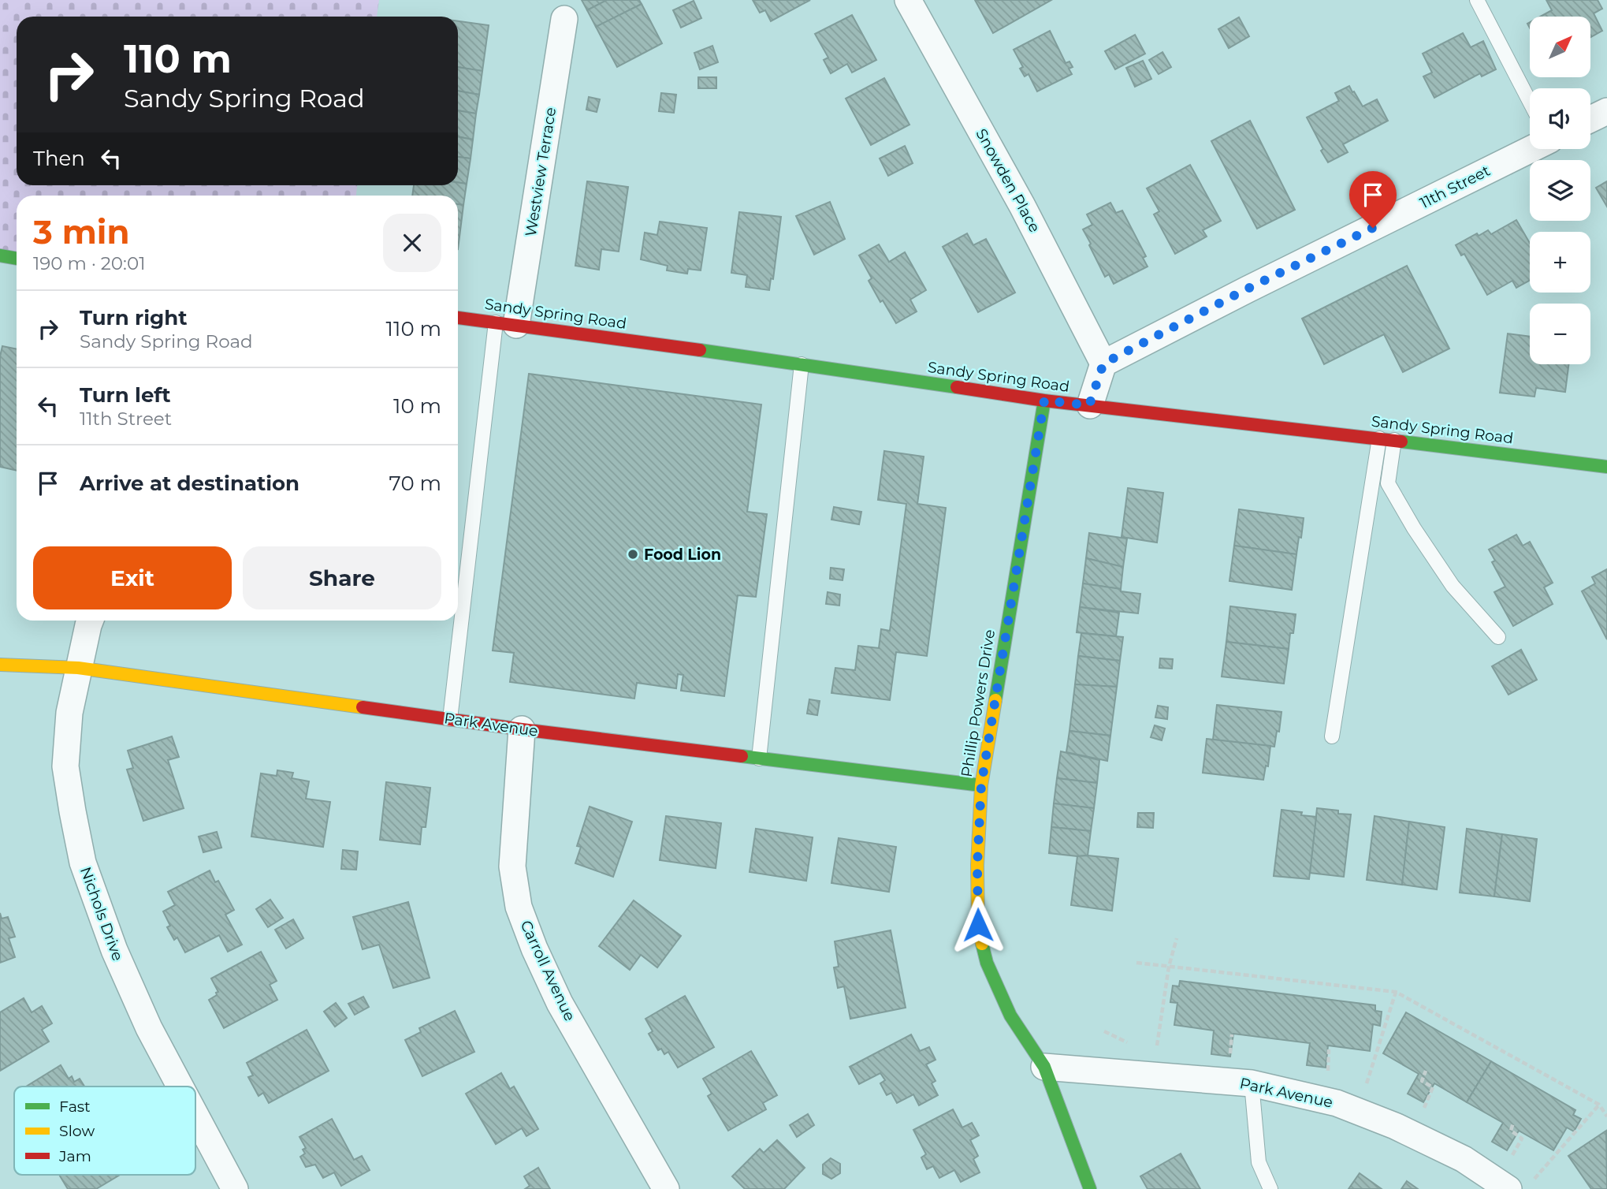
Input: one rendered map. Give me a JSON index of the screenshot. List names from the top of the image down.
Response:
{
  "streets": {
    "street": [
      "Westview Terrace",
      "Snowden Place",
      "11th Street",
      "Sandy Spring Road",
      "Phillip Powers Drive",
      "Park Avenue",
      "Nichols Drive",
      "Carroll Avenue"
    ]
  },
  "crossings": [
    ["Westview Terrace", "Sandy Spring Road"],
    ["Snowden Place", "11th Street"],
    ["Sandy Spring Road", "Phillip Powers Drive"],
    ["Phillip Powers Drive", "Park Avenue"],
    ["Park Avenue", "Nichols Drive"],
    ["Park Avenue", "Carroll Avenue"]
  ],
  "places": ["Food Lion"],
  "legend": ["Fast", "Slow", "Jam"],
  "north": "top right",
  "page": {
    "map_buttons": ["+", "−"],
    "turn": ["110 m", "Sandy Spring Road"],
    "then": "Then",
    "heading": ["3 min", "190 m · 20:01"],
    "list": [
      {
        "name": "Turn right",
        "note": "Sandy Spring Road",
        "value": "110 m"
      },
      {
        "name": "Turn left",
        "note": "11th Street",
        "value": "10 m"
      },
      {
        "name": "Arrive at destination",
        "value": "70 m"
      }
    ],
    "buttons": ["Exit", "Share"]
  }
}
